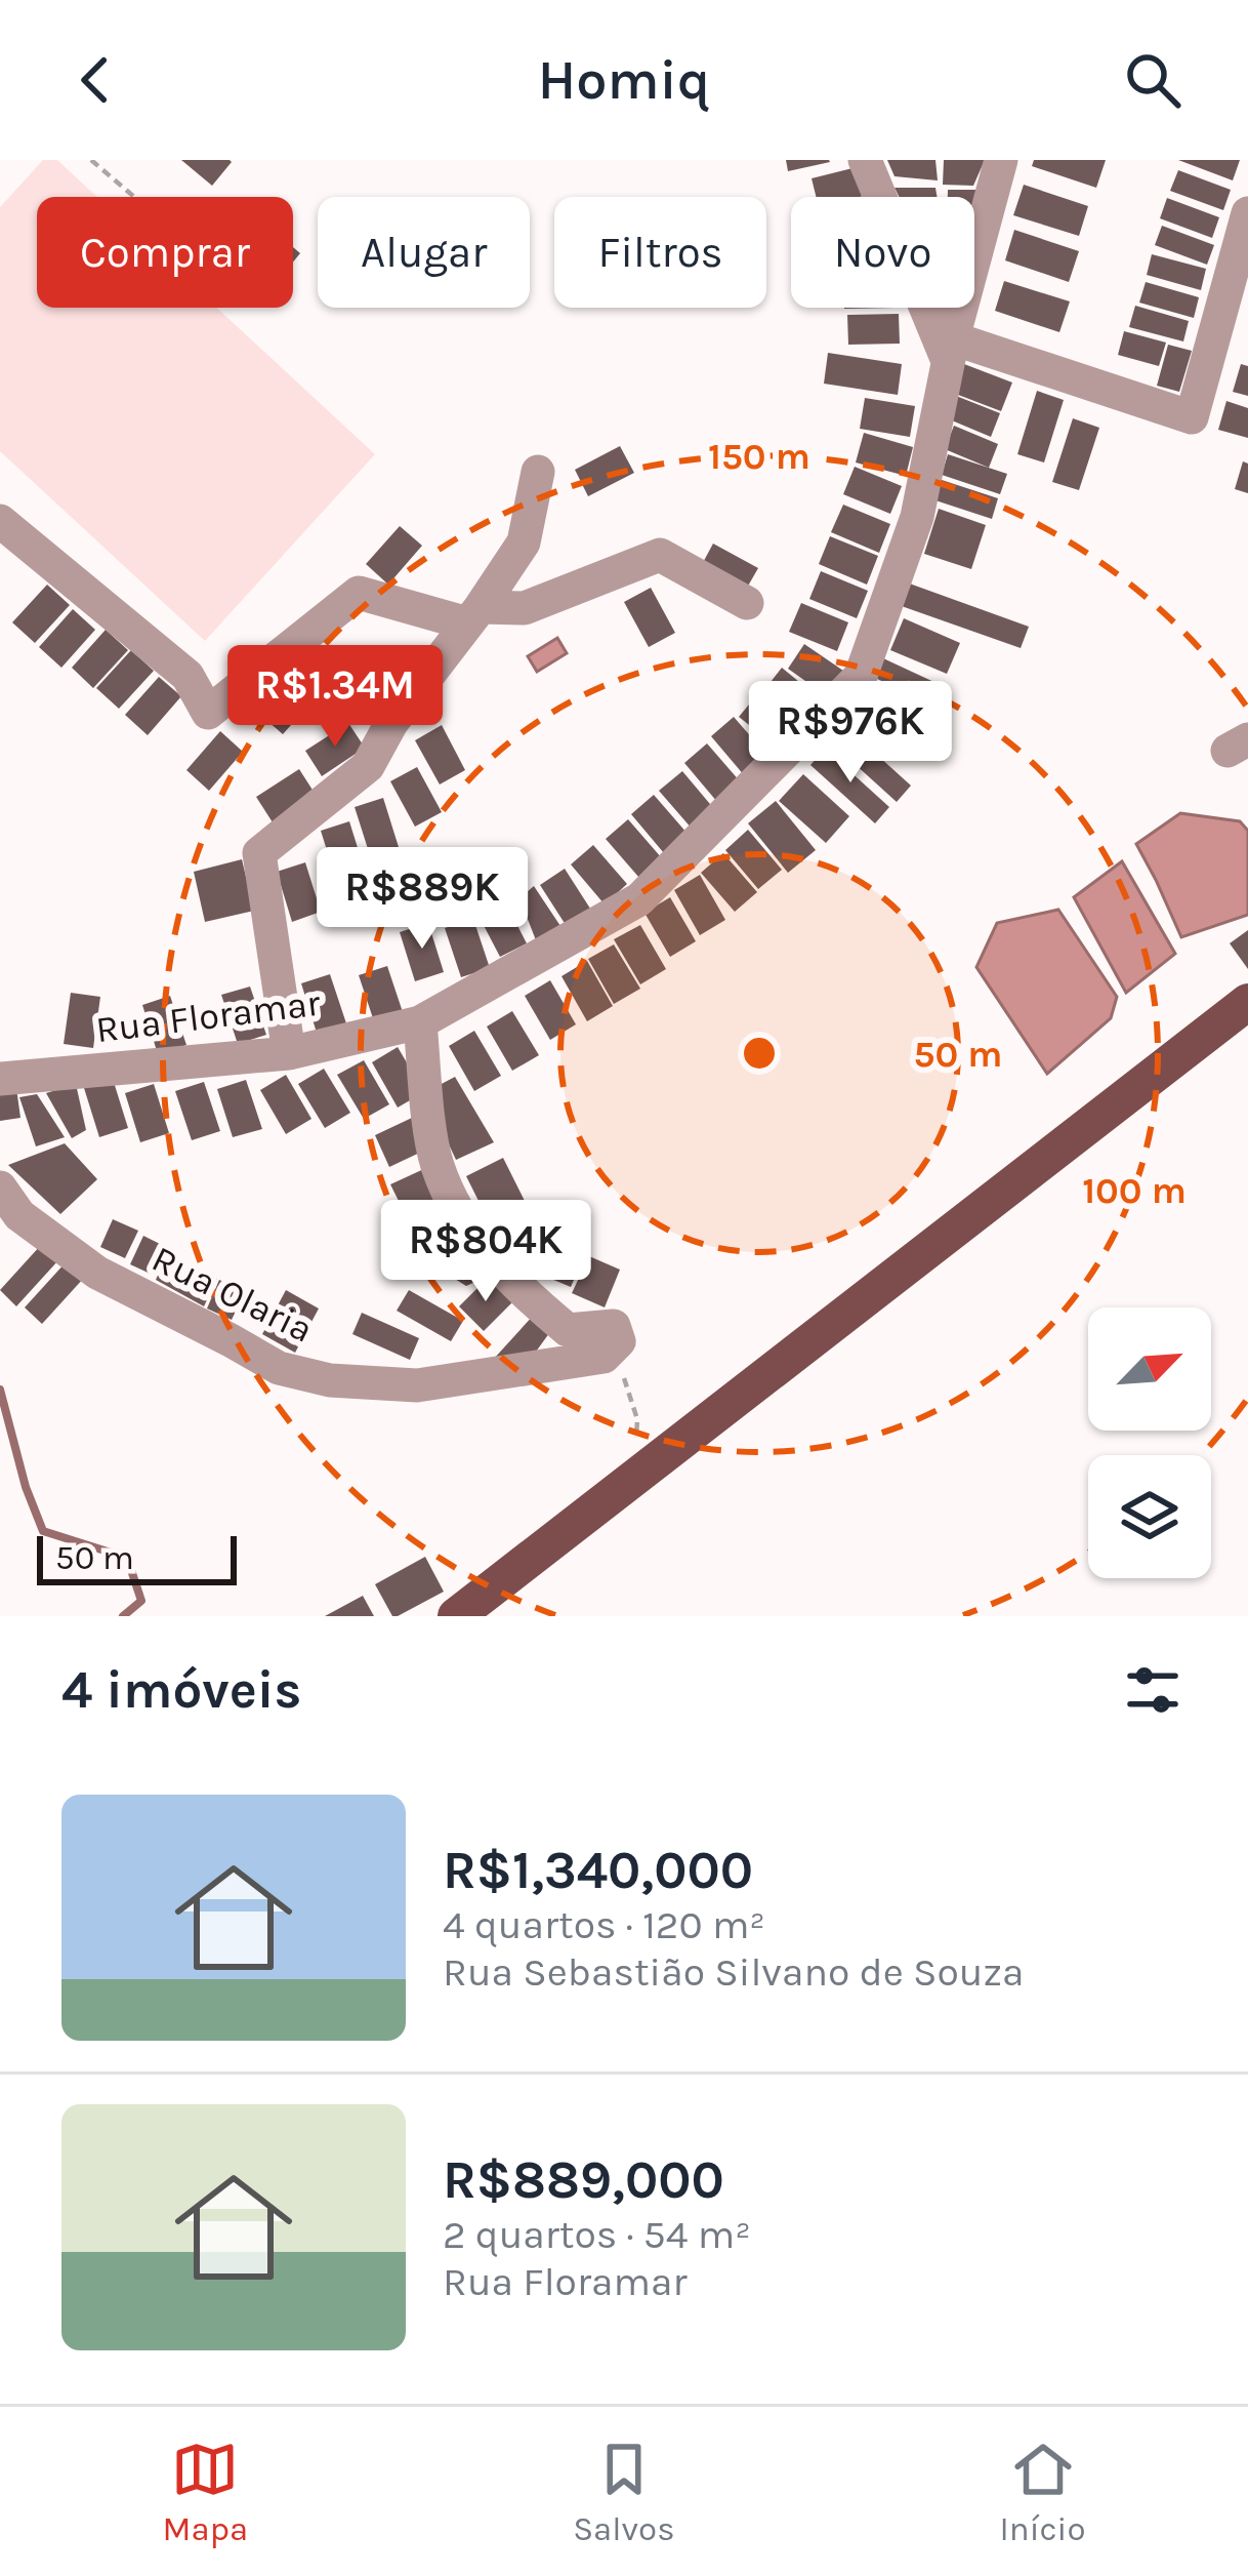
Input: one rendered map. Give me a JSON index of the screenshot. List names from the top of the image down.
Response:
{
  "streets": {
    "street": ["Rua Floramar", "Rua Olaria"]
  },
  "scale_bar": "50 m",
  "north": "top right",
  "page": {
    "header": "Homiq",
    "chip": [
      "Comprar",
      "Alugar",
      "Filtros",
      "Novo"
    ],
    "price": [
      "R$1.34M",
      "R$976K",
      "R$889K",
      "R$804K"
    ],
    "scale": "50 m",
    "heading": "4 imóveis",
    "list": [
      {
        "name": "R$1,340,000",
        "note": "4 quartos · 120 m² · Rua Sebastião Silvano de Souza"
      },
      {
        "name": "R$889,000",
        "note": "2 quartos · 54 m² · Rua Floramar"
      }
    ],
    "tabs": ["Mapa", "Salvos", "Início"]
  },
  "rings": ["150 m", "50 m", "100 m"]
}
